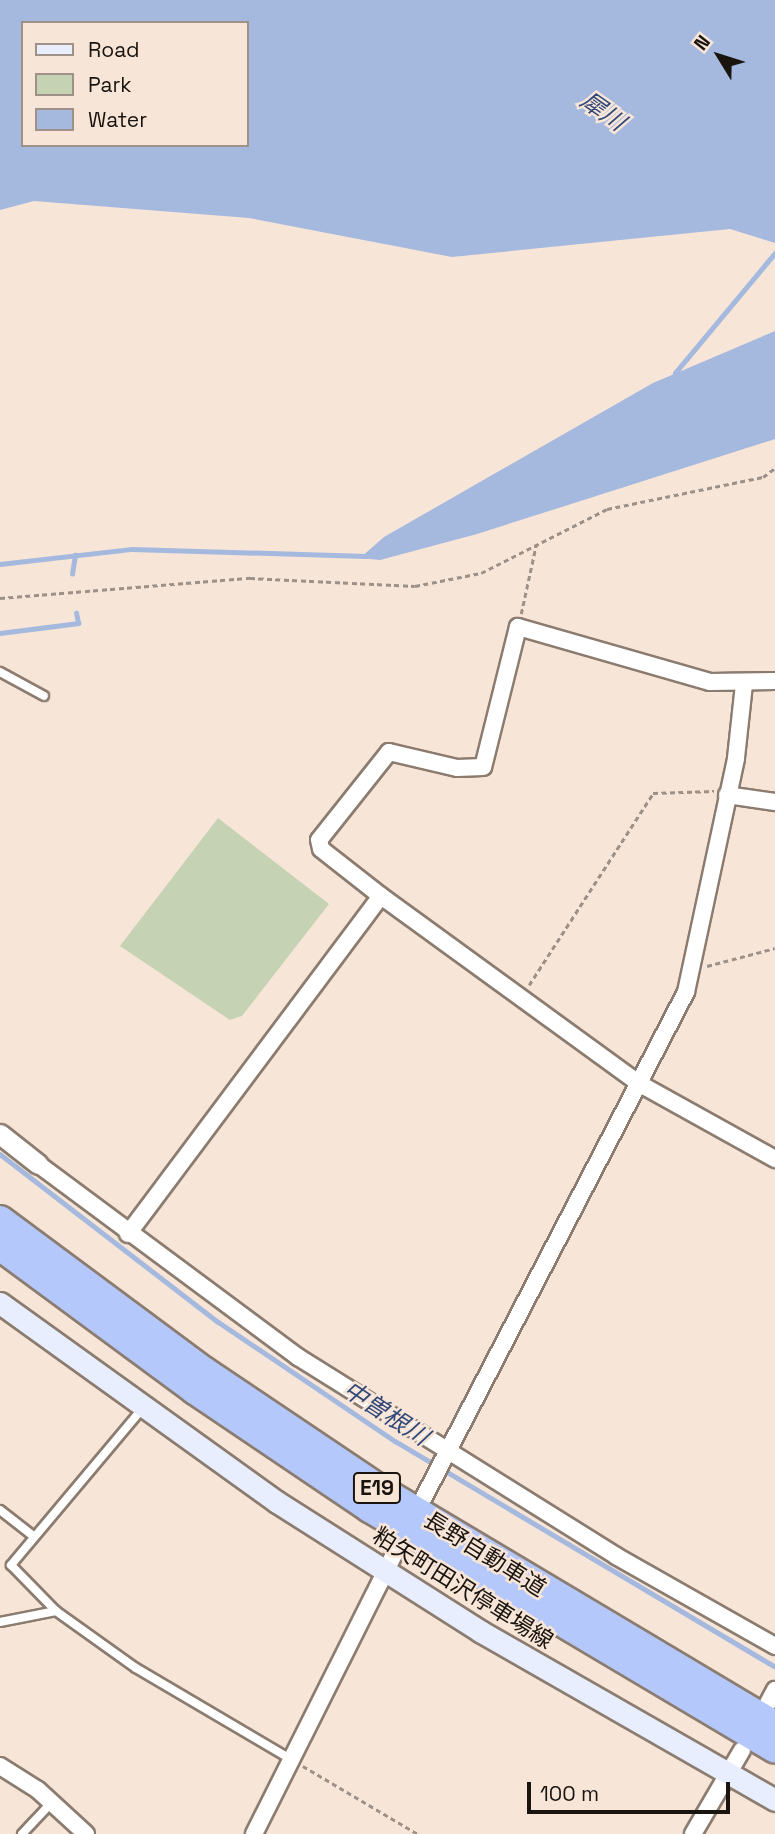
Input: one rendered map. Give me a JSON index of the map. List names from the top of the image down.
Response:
{
  "streets": {
    "highway": ["E19", "長野自動車道"],
    "main road": ["粕矢町田沢停車場線"]
  },
  "water": ["犀川", "中曽根川"],
  "legend": ["Road", "Park", "Water"],
  "scale_bar": "100 m",
  "north": "top left"
}
